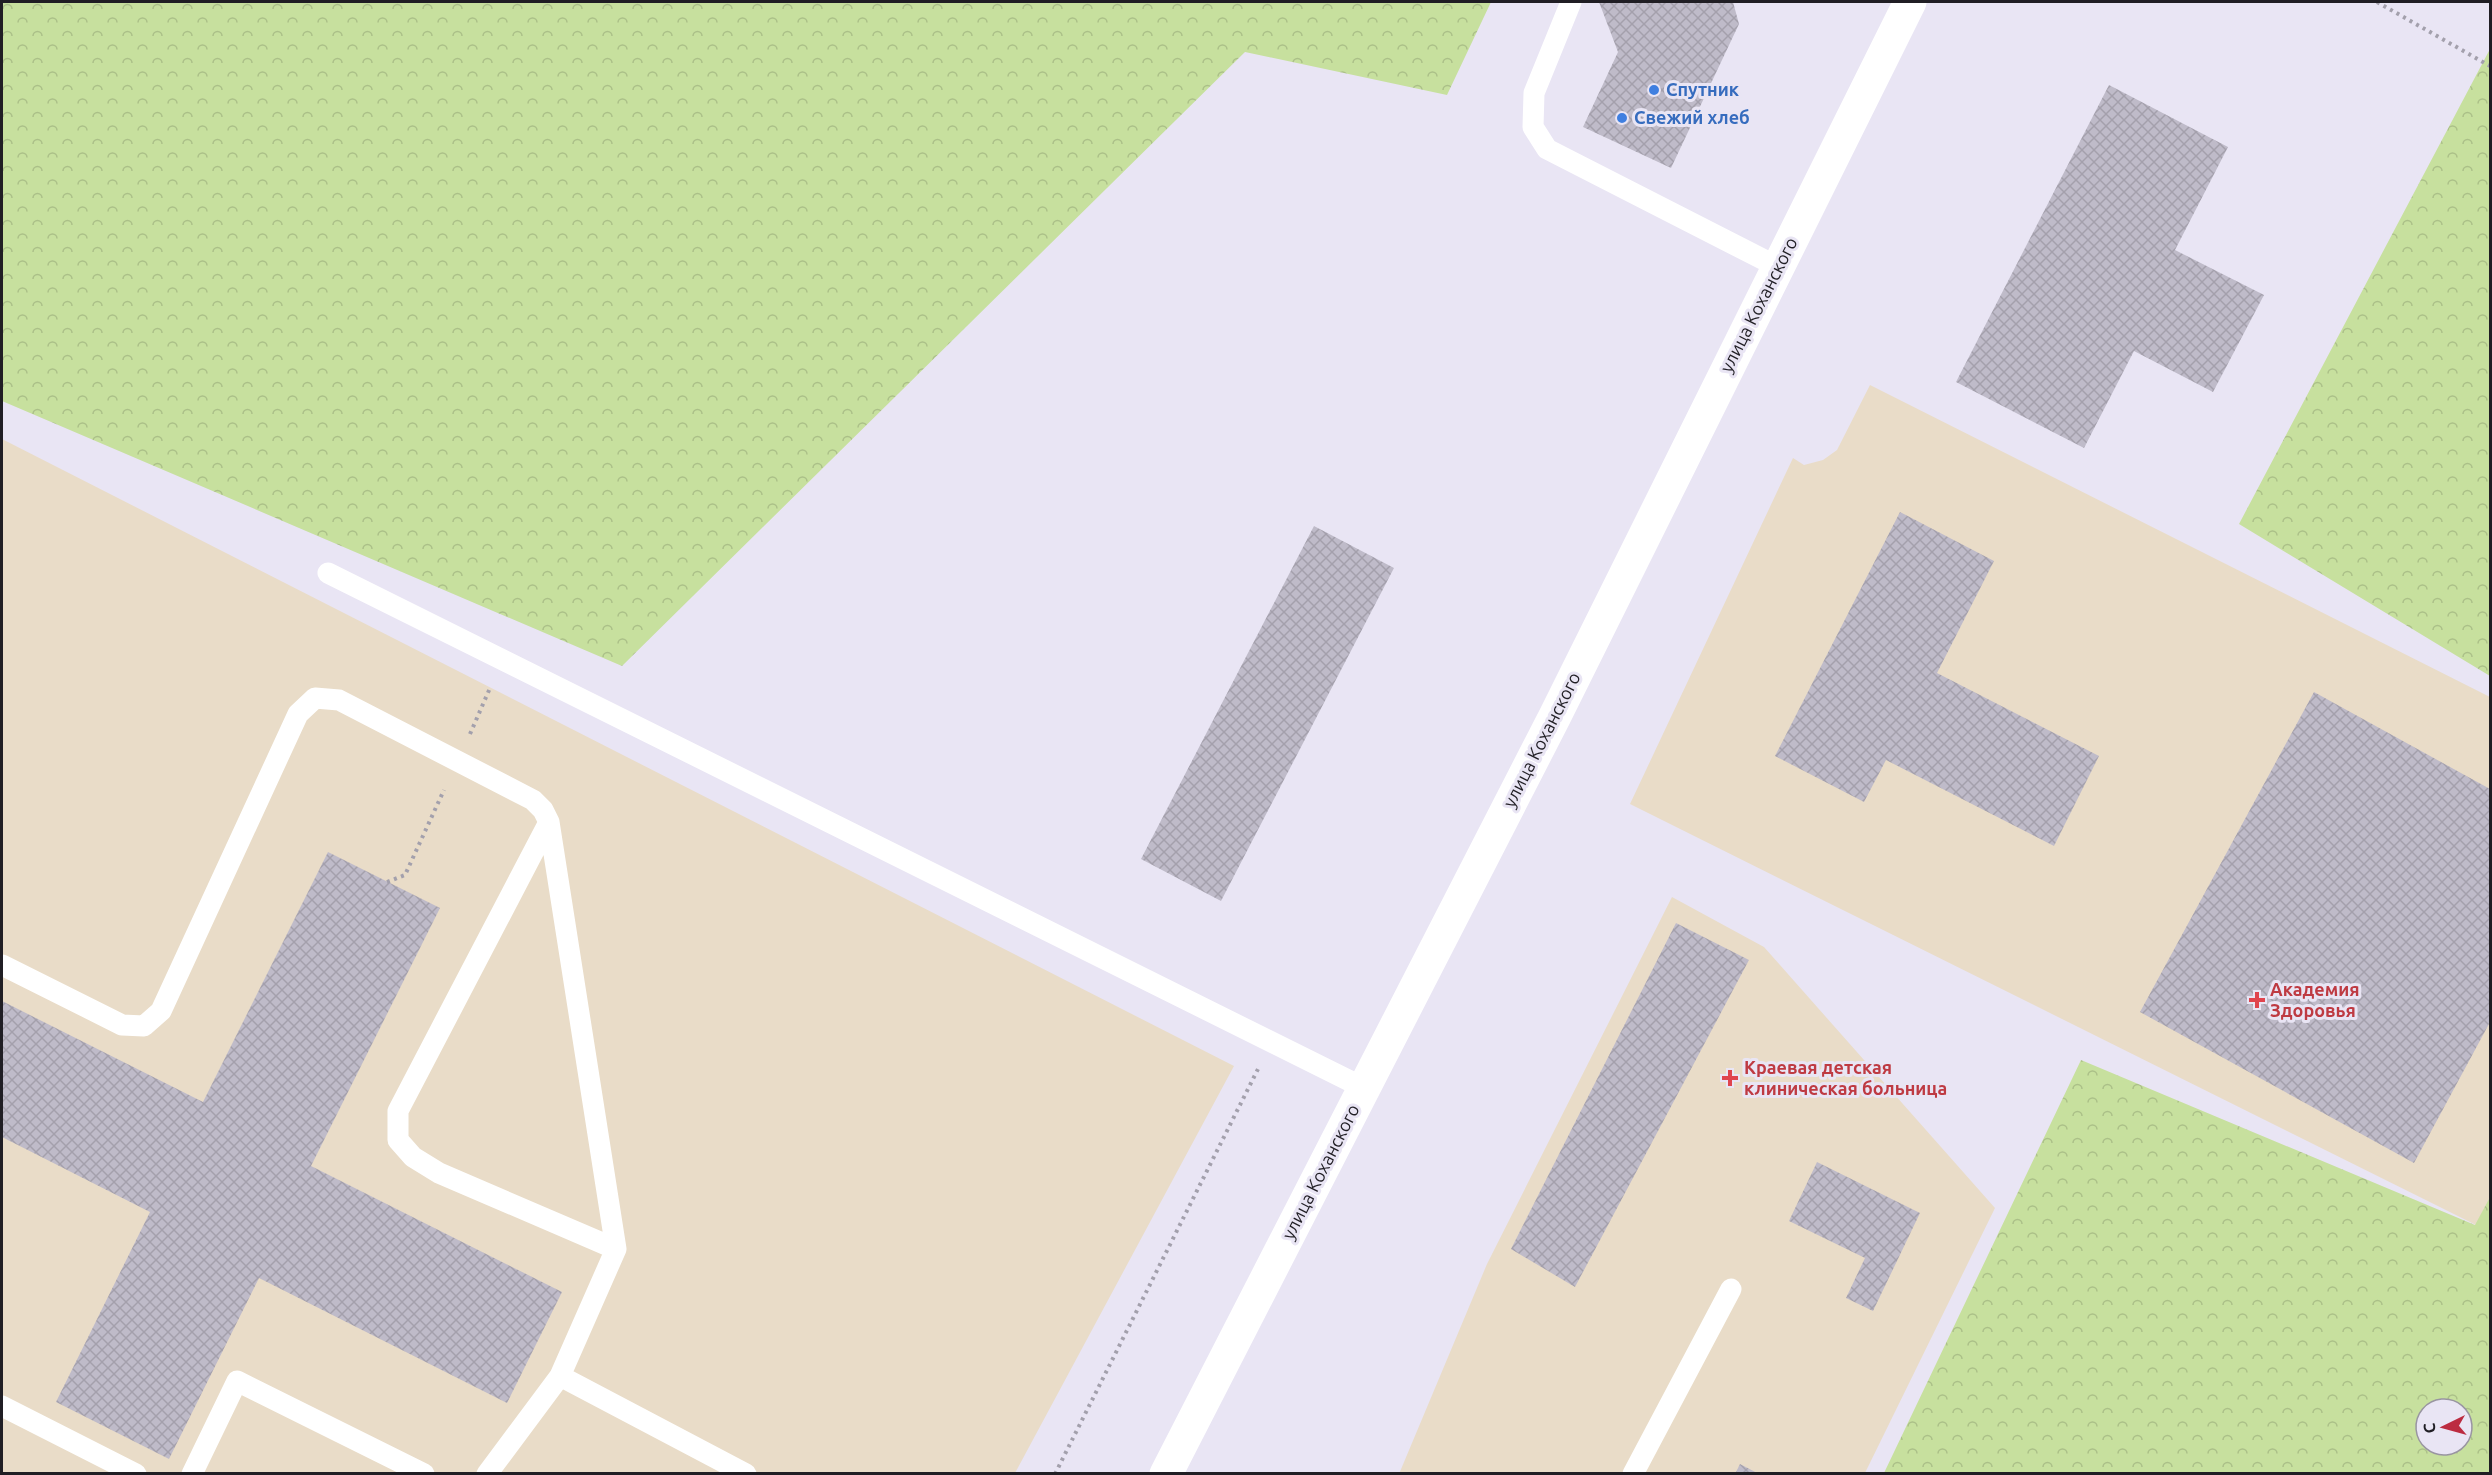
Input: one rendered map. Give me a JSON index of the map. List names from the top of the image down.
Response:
{
  "streets": {
    "street": ["улица Коханского"]
  },
  "places": {
    "other": ["Спутник", "Свежий хлеб"],
    "health": ["Академия Здоровья", "Краевая детская клиническая больница"]
  },
  "north": "left"
}
